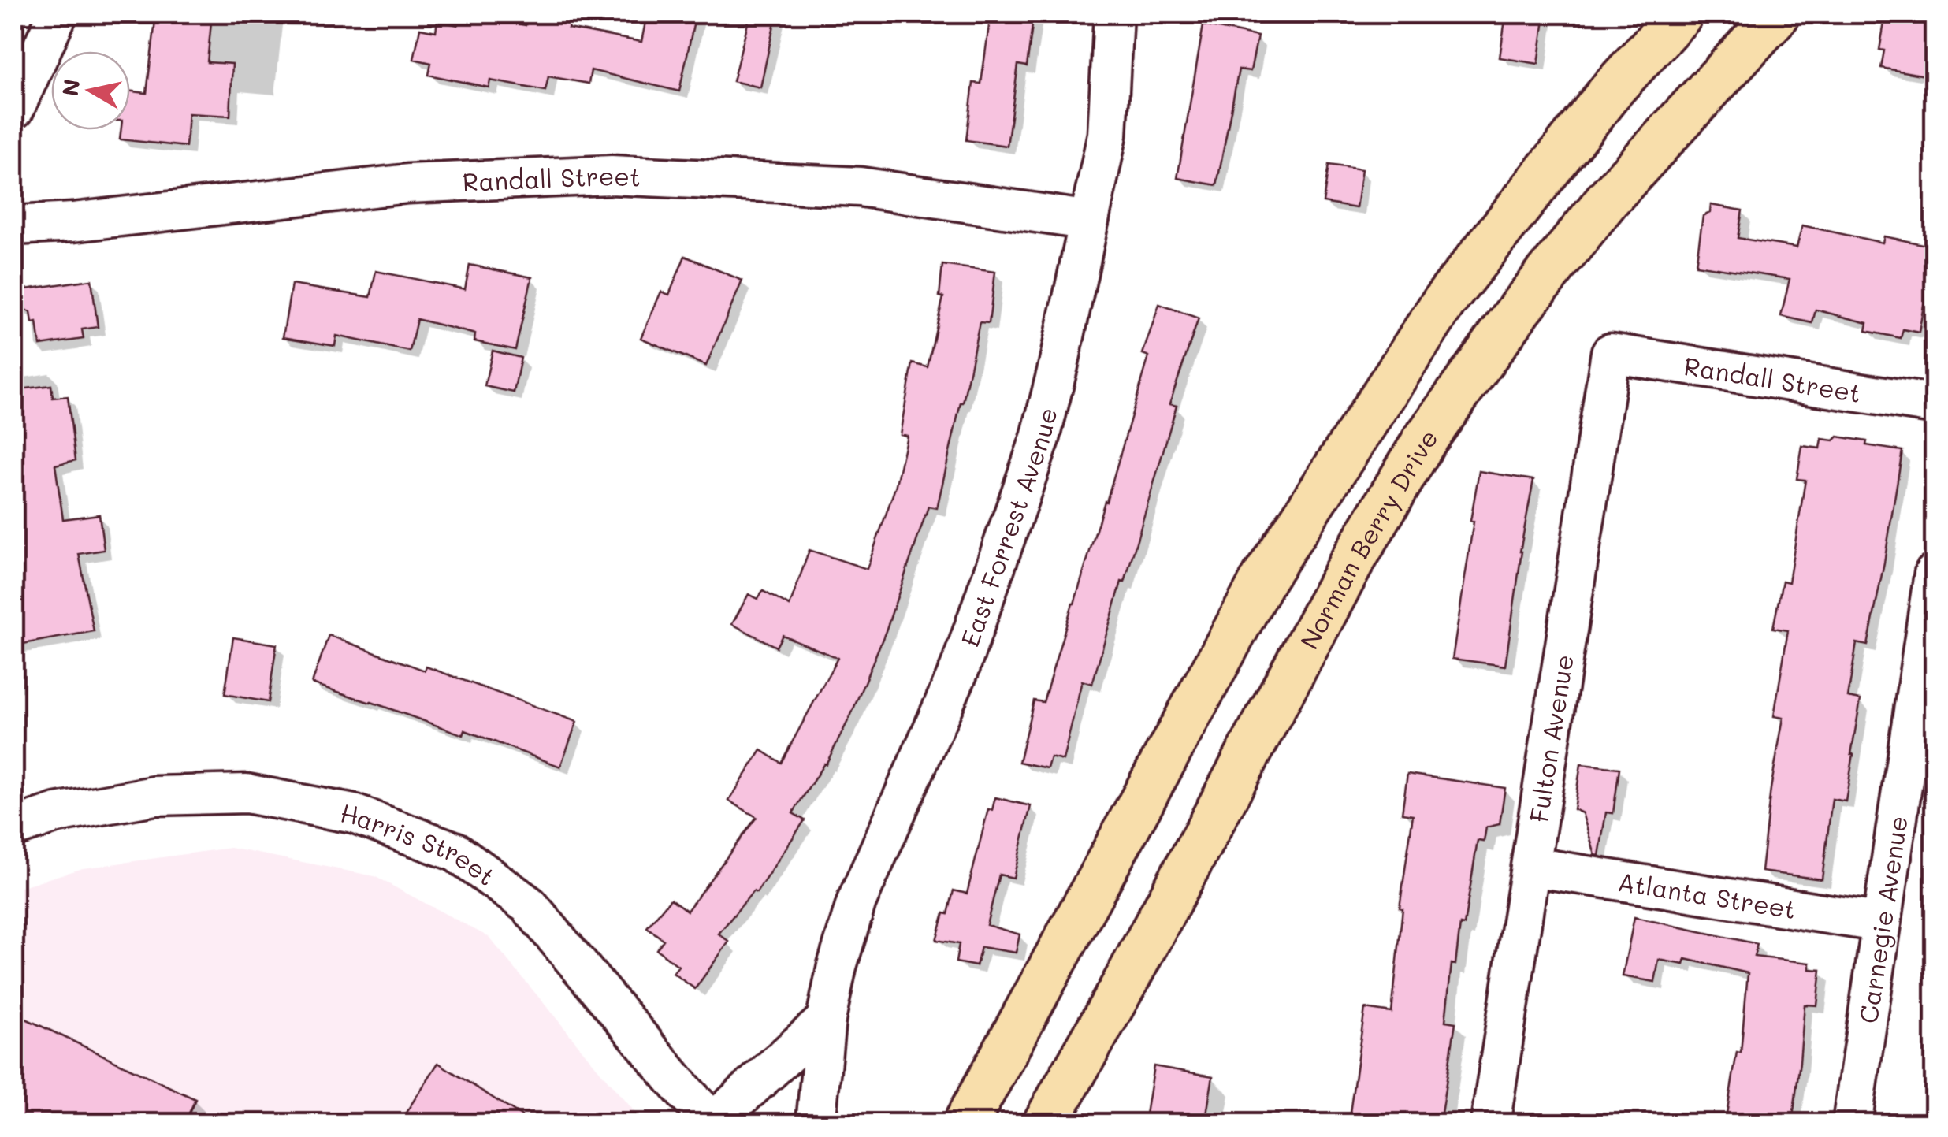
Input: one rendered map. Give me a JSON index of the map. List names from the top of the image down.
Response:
{
  "streets": {
    "main road": ["Norman Berry Drive"],
    "street": [
      "Randall Street",
      "East Forrest Avenue",
      "Fulton Avenue",
      "Harris Street",
      "Atlanta Street",
      "Carnegie Avenue"
    ]
  },
  "crossings": [
    ["Randall Street", "East Forrest Avenue"],
    ["Randall Street", "Fulton Avenue"],
    ["Fulton Avenue", "Atlanta Street"],
    ["Atlanta Street", "Carnegie Avenue"]
  ],
  "north": "left"
}
